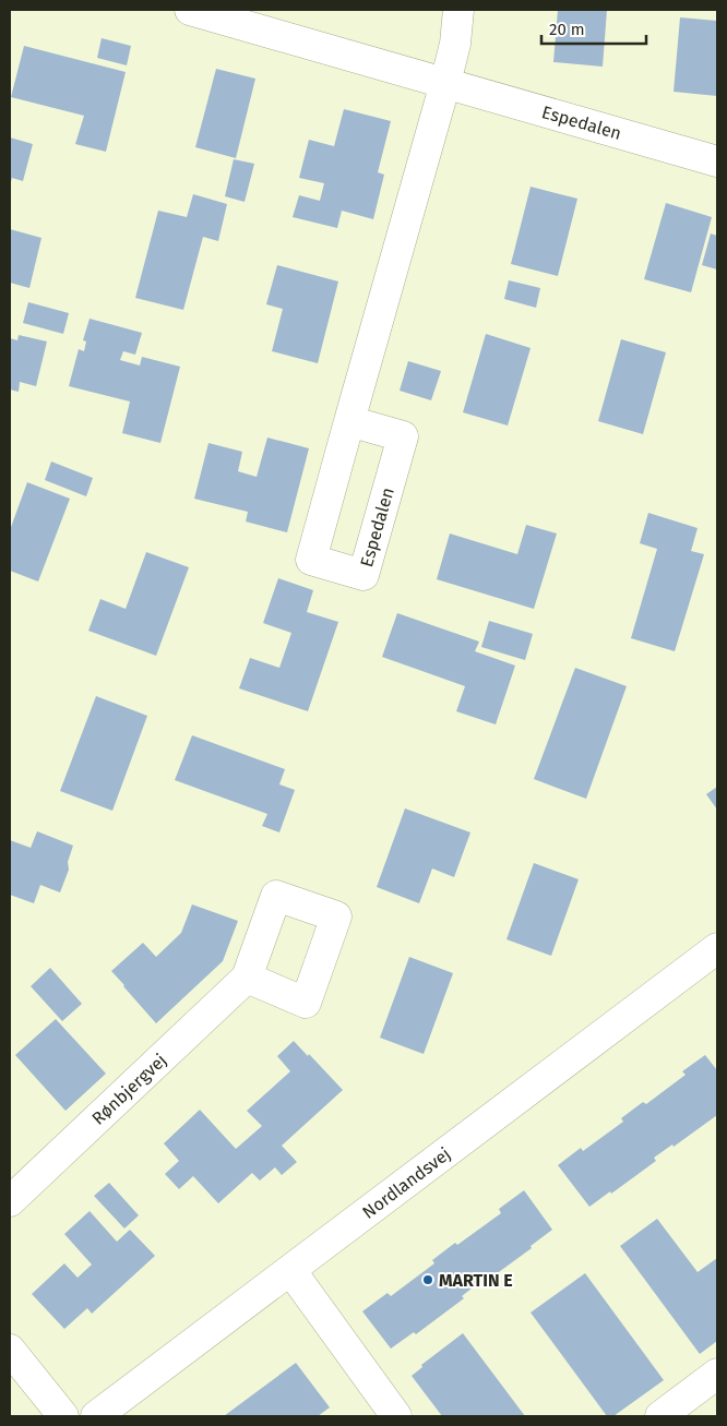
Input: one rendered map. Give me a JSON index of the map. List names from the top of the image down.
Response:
{
  "streets": {
    "street": ["Espedalen", "Rønbjergvej", "Nordlandsvej"]
  },
  "places": ["MARTIN E"],
  "scale_bar": "20 m"
}
